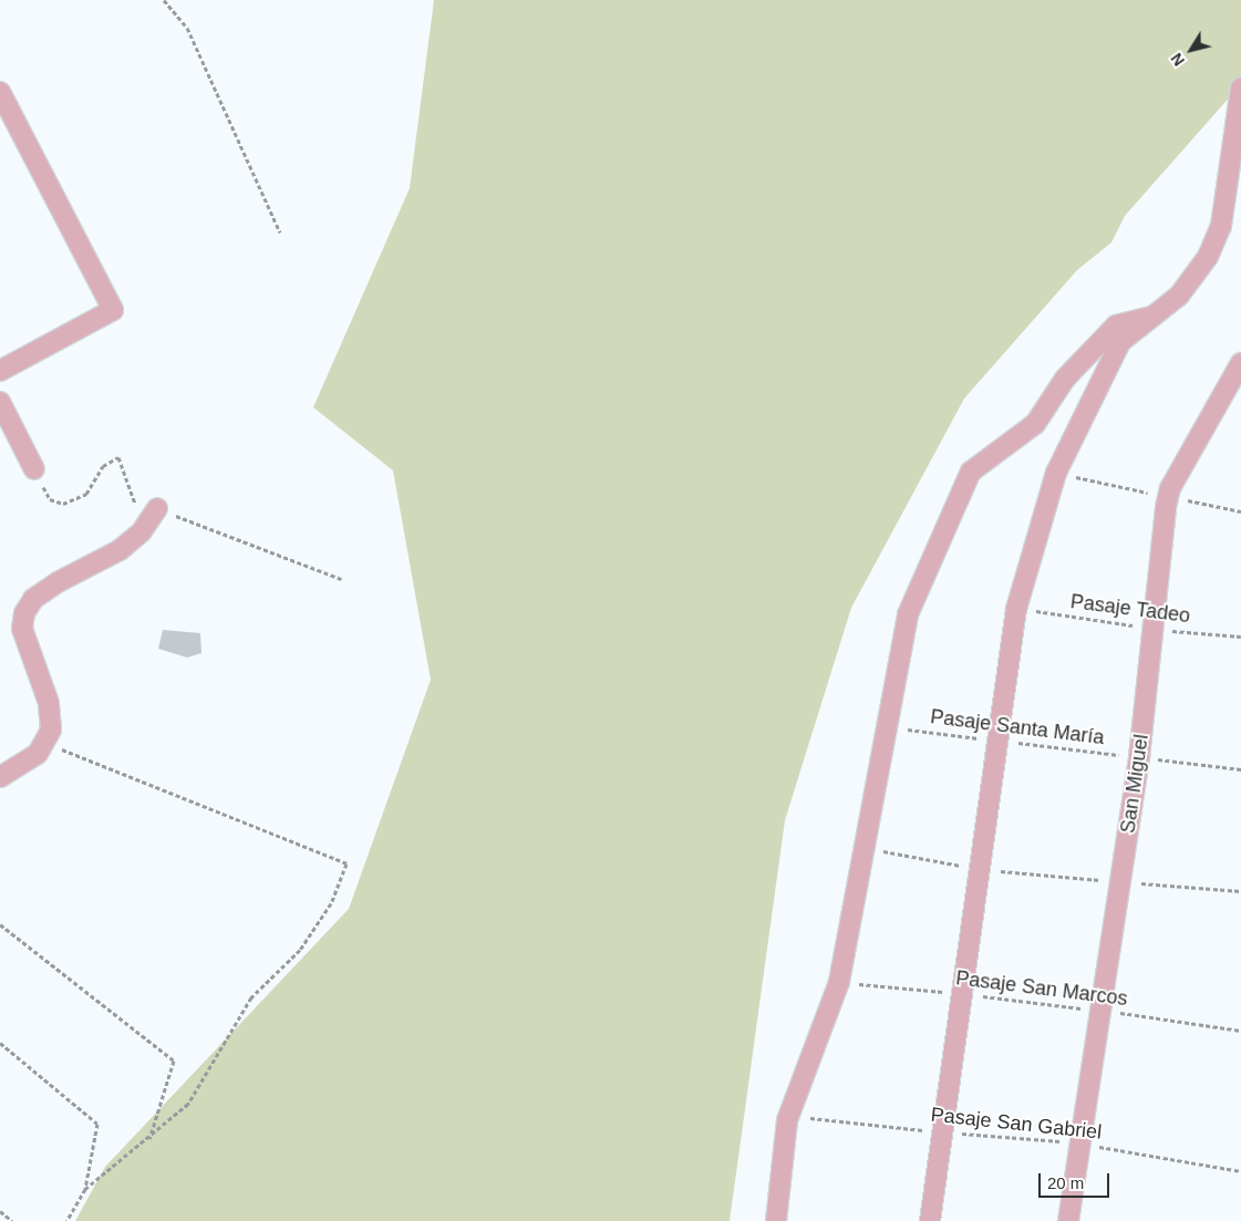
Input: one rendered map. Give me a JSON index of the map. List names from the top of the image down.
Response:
{
  "streets": {
    "street": ["San Miguel"],
    "path": [
      "Pasaje Tadeo",
      "Pasaje Santa María",
      "Pasaje San Marcos",
      "Pasaje San Gabriel"
    ]
  },
  "crossings": [
    ["Pasaje Tadeo", "San Miguel"],
    ["Pasaje Santa María", "San Miguel"],
    ["San Miguel", "Pasaje San Marcos"],
    ["San Miguel", "Pasaje San Gabriel"]
  ],
  "scale_bar": "20 m",
  "north": "bottom left"
}
